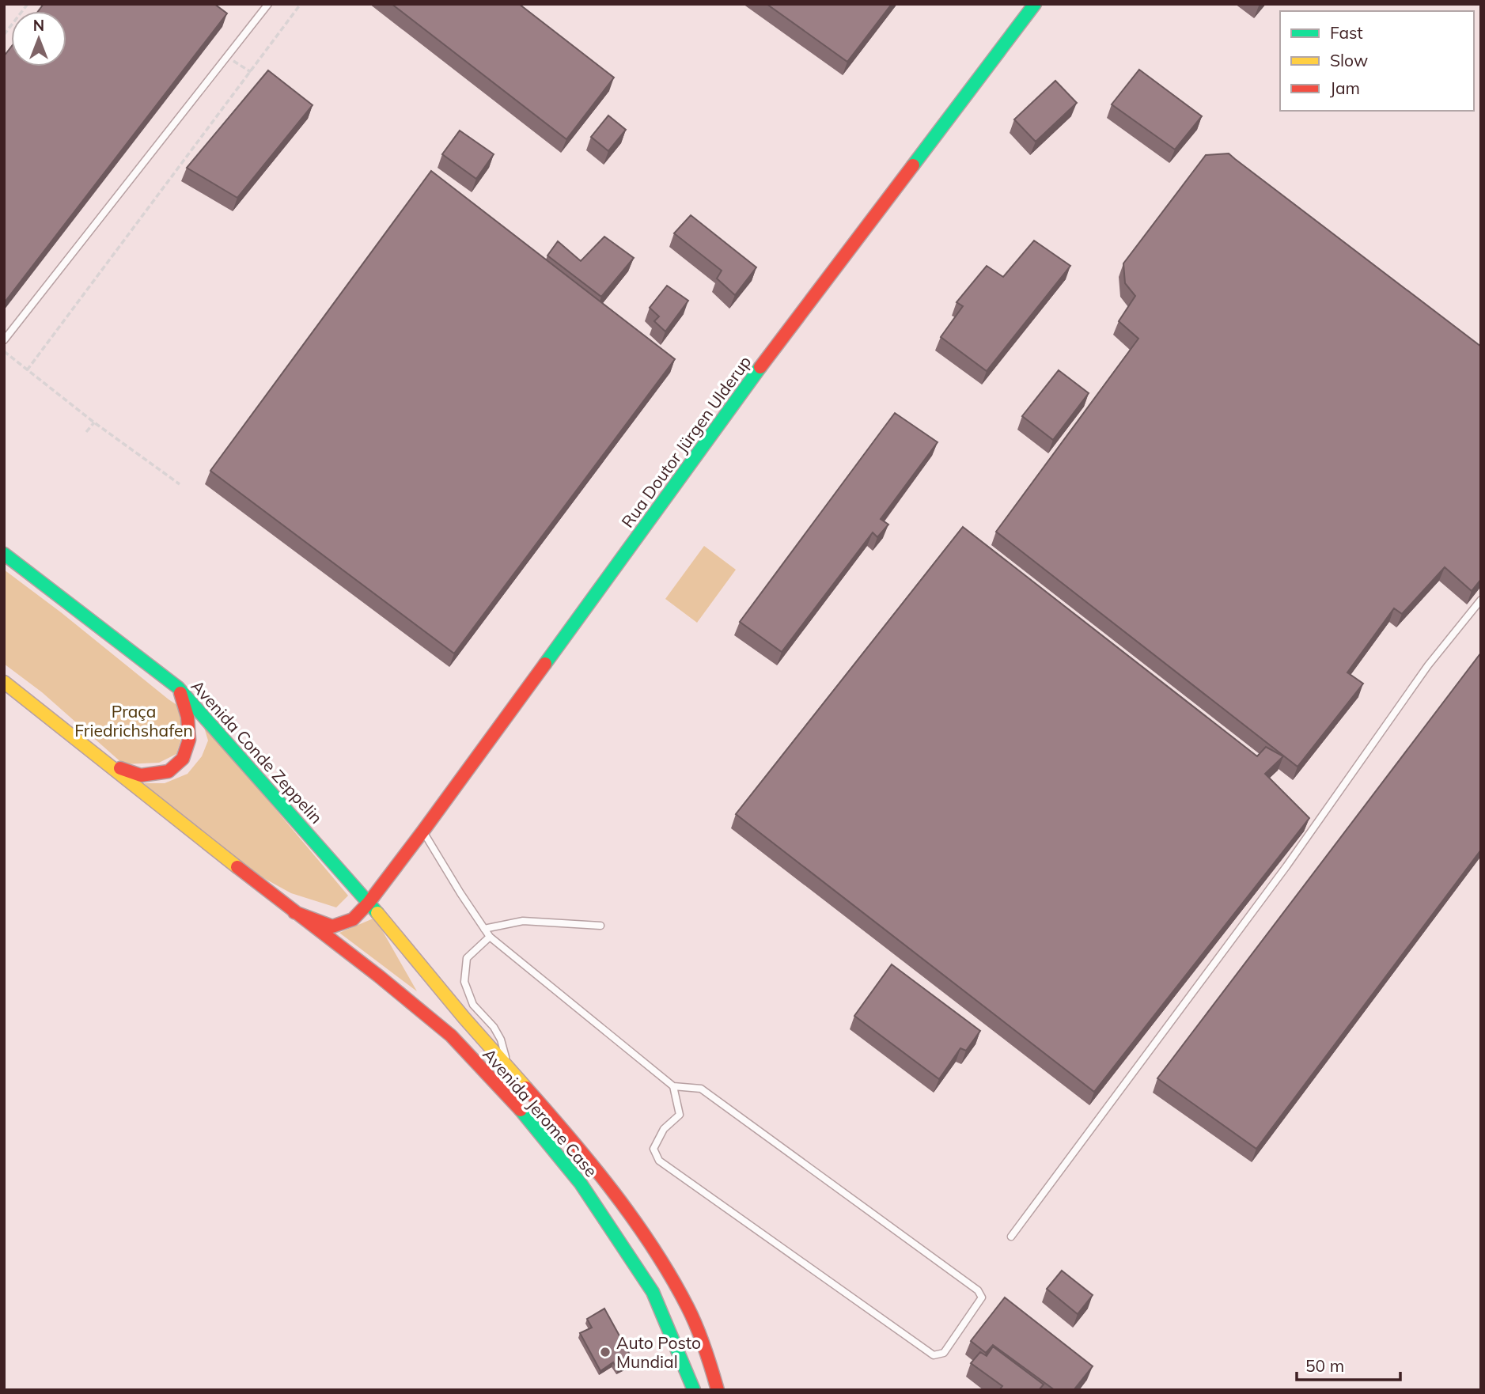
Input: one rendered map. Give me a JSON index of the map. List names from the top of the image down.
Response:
{
  "streets": {
    "main road": ["Rua Doutor Jürgen Ulderup", "Avenida Conde Zeppelin", "Avenida Jerome Case"]
  },
  "crossings": [
    ["Rua Doutor Jürgen Ulderup", "Avenida Conde Zeppelin"],
    ["Rua Doutor Jürgen Ulderup", "Avenida Jerome Case"],
    ["Avenida Conde Zeppelin", "Avenida Jerome Case"]
  ],
  "parks": ["Praça Friedrichshafen"],
  "places": ["Auto Posto Mundial"],
  "legend": ["Fast", "Slow", "Jam"],
  "scale_bar": "50 m",
  "north": "top"
}
